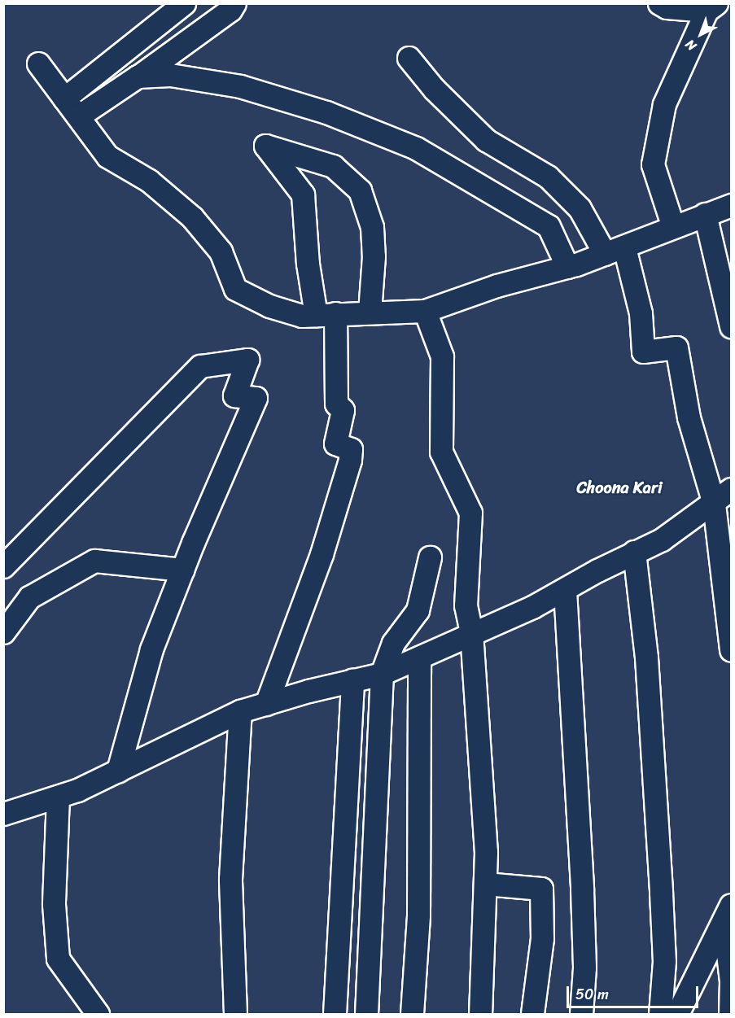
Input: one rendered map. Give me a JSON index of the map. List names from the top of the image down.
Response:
{
  "districts": ["Choona Kari"],
  "scale_bar": "50 m",
  "north": "bottom left"
}
